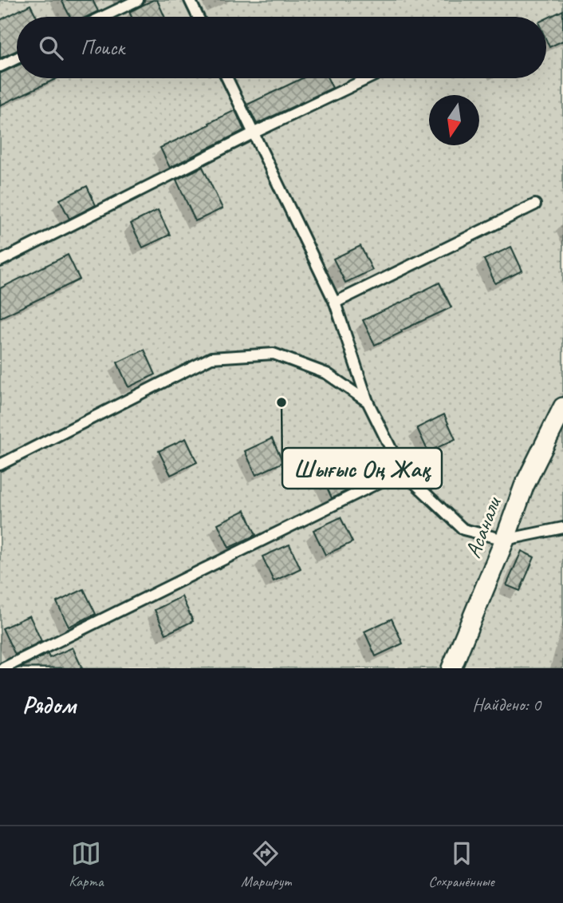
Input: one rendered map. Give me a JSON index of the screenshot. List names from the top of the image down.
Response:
{
  "streets": {
    "street": ["Асанали"]
  },
  "places": ["Шығыс Оң Жақ"],
  "north": "bottom",
  "page": {
    "search": "Поиск",
    "heading": ["Рядом", "Найдено: 0"],
    "nav": ["Карта", "Маршрут", "Сохранённые"]
  }
}
